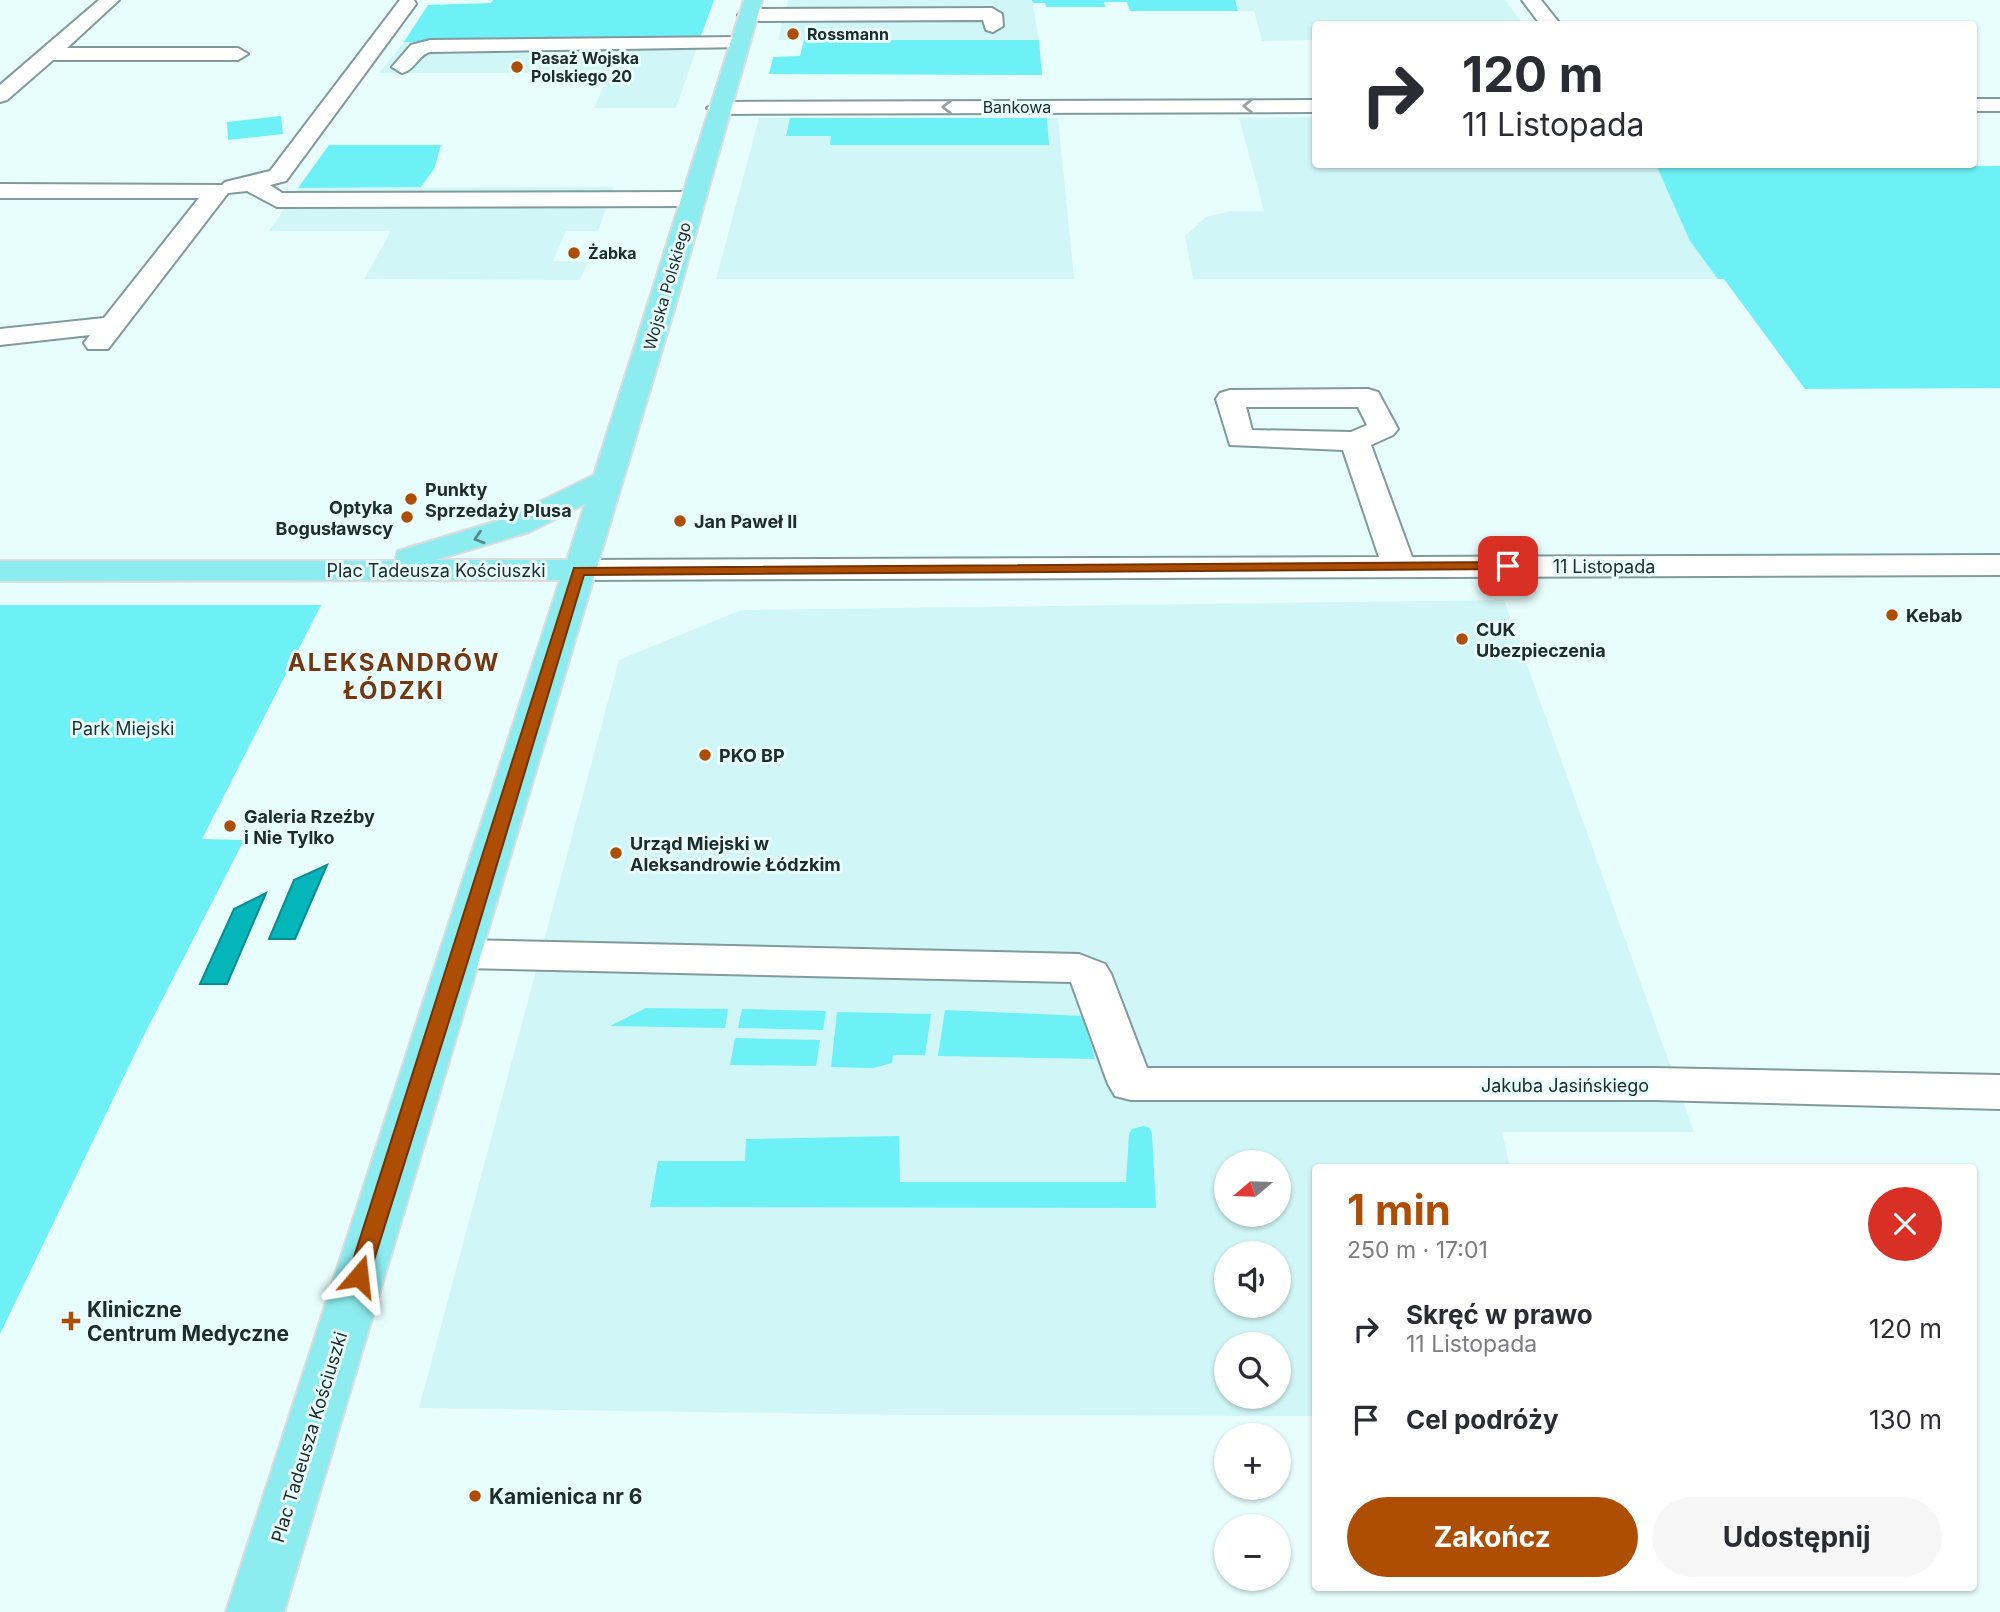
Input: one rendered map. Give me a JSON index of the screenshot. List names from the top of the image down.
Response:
{
  "streets": {
    "main road": ["Wojska Polskiego", "Plac Tadeusza Kościuszki"],
    "street": ["Bankowa", "11 Listopada", "Jakuba Jasińskiego"]
  },
  "crossings": [
    ["Bankowa", "Wojska Polskiego"],
    ["Wojska Polskiego", "11 Listopada"],
    ["Wojska Polskiego", "Plac Tadeusza Kościuszki"],
    ["11 Listopada", "Plac Tadeusza Kościuszki"],
    ["Plac Tadeusza Kościuszki", "Jakuba Jasińskiego"]
  ],
  "districts": ["ALEKSANDRÓW ŁÓDZKI"],
  "parks": ["Park Miejski"],
  "places": {
    "other": [
      "Rossmann",
      "Pasaż Wojska Polskiego 20",
      "Żabka",
      "Punkty Sprzedaży Plusa",
      "Optyka Bogusławscy",
      "Jan Paweł II",
      "Kebab",
      "CUK Ubezpieczenia",
      "PKO BP",
      "Galeria Rzeźby i Nie Tylko",
      "Urząd Miejski w Aleksandrowie Łódzkim",
      "Kamienica nr 6"
    ],
    "health": ["Kliniczne Centrum Medyczne"]
  },
  "north": "left",
  "page": {
    "turn": ["120 m", "11 Listopada"],
    "map_buttons": ["+", "−"],
    "heading": ["1 min", "250 m · 17:01"],
    "list": [
      {
        "name": "Skręć w prawo",
        "note": "11 Listopada",
        "value": "120 m"
      },
      {
        "name": "Cel podróży",
        "value": "130 m"
      }
    ],
    "buttons": ["Zakończ", "Udostępnij"]
  }
}
